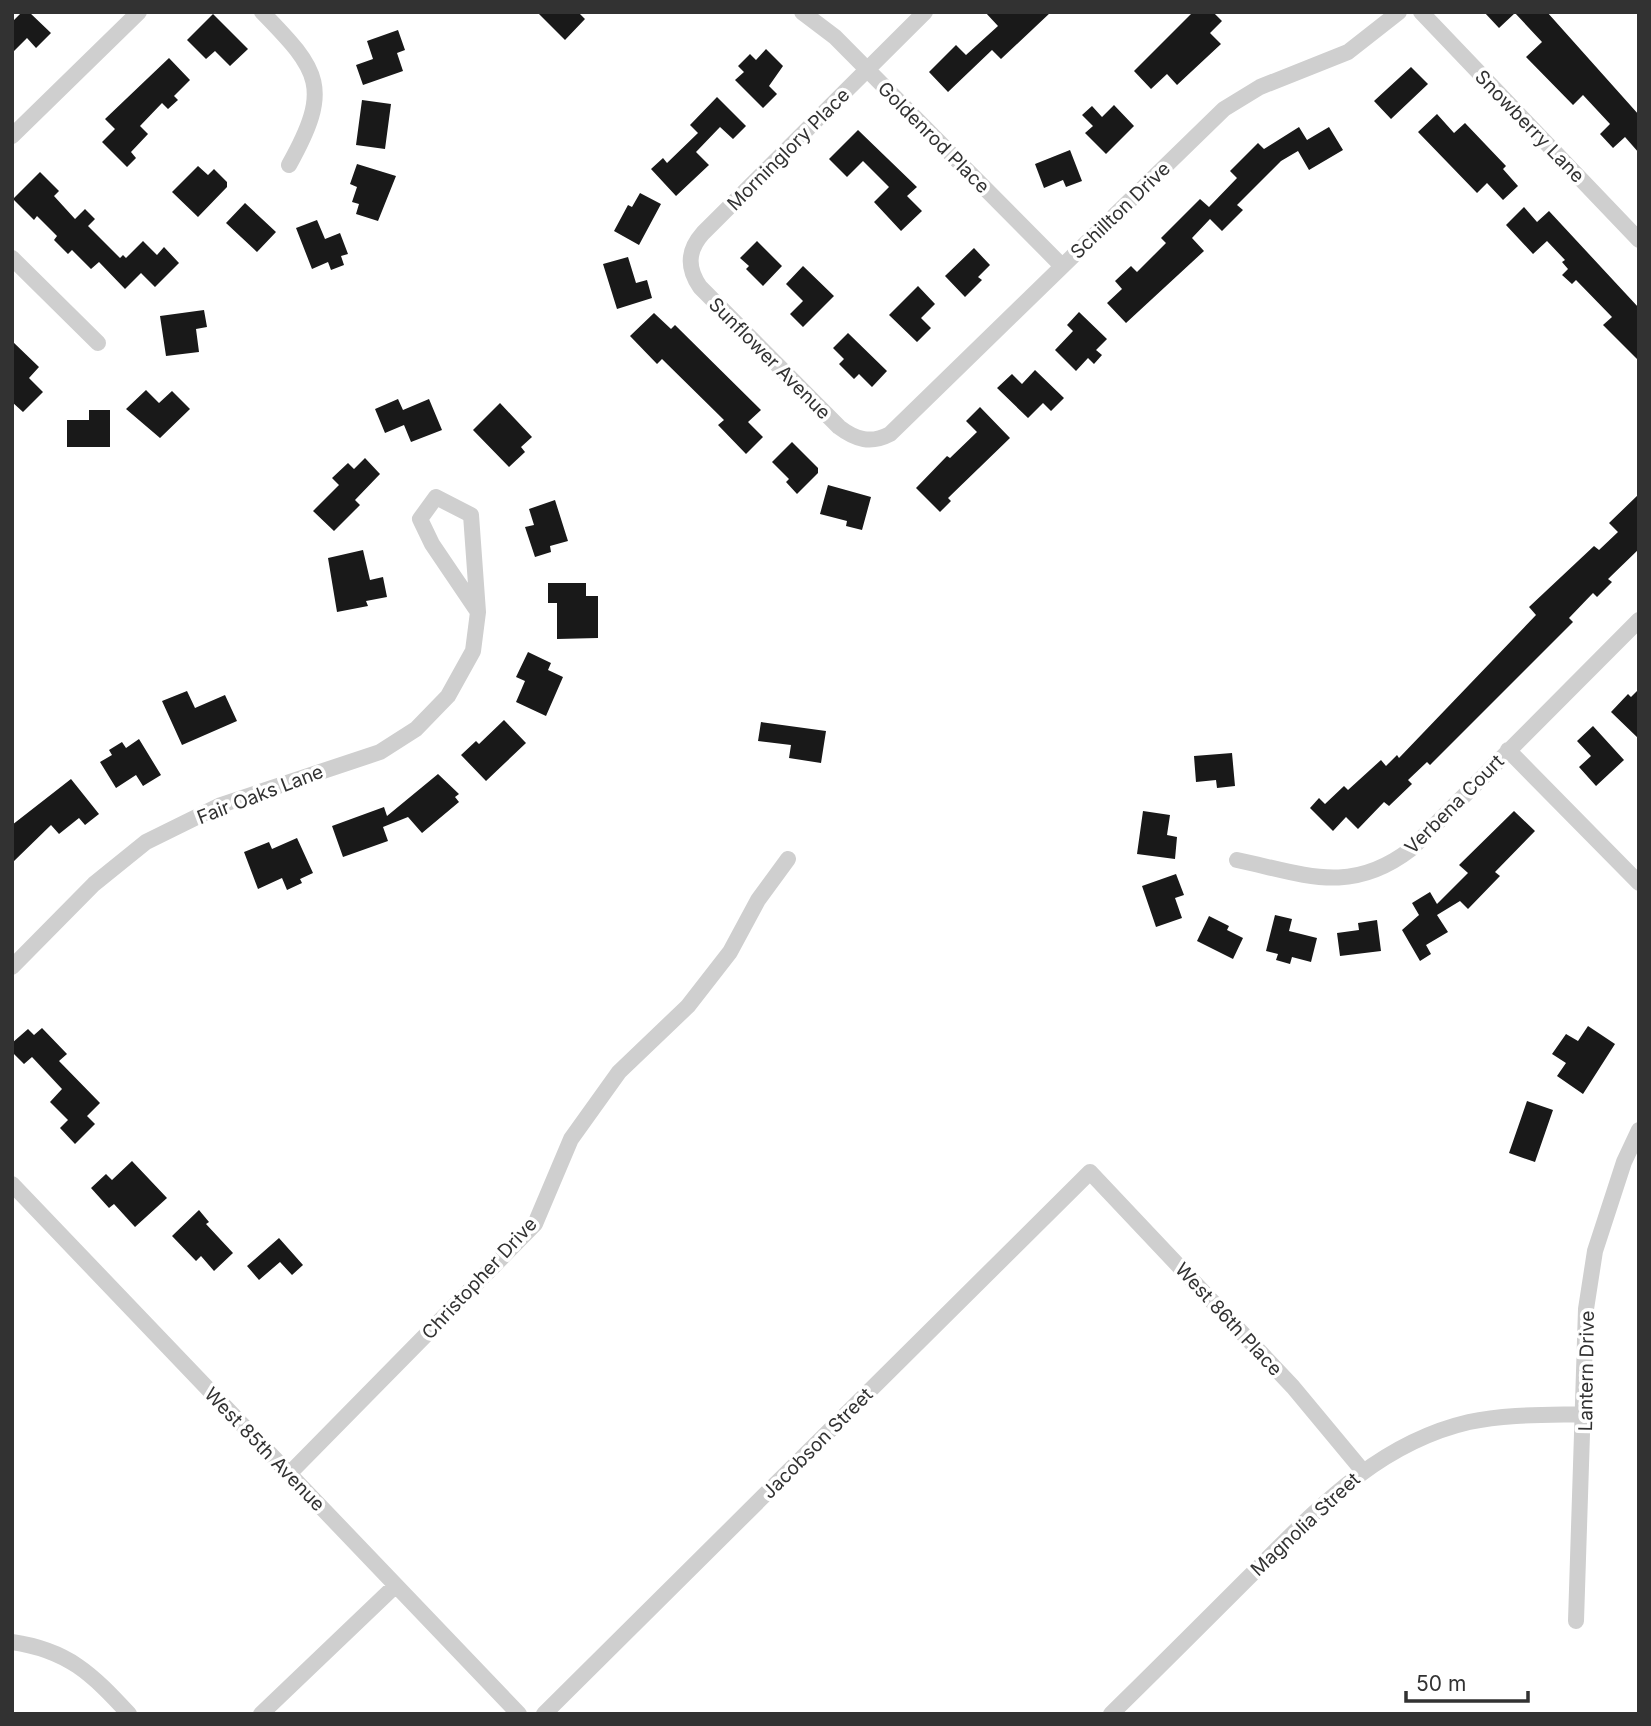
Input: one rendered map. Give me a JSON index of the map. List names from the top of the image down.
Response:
{
  "streets": {
    "street": [
      "Snowberry Lane",
      "Goldenrod Place",
      "Morninglory Place",
      "Schillton Drive",
      "Sunflower Avenue",
      "Fair Oaks Lane",
      "Verbena Court",
      "Christopher Drive",
      "West 86th Place",
      "Lantern Drive",
      "Jacobson Street",
      "West 85th Avenue",
      "Magnolia Street"
    ]
  },
  "crossings": [
    ["Goldenrod Place", "Morninglory Place"],
    ["Goldenrod Place", "Schillton Drive"],
    ["Morninglory Place", "Sunflower Avenue"],
    ["Schillton Drive", "Sunflower Avenue"],
    ["Christopher Drive", "West 85th Avenue"],
    ["West 86th Place", "Jacobson Street"],
    ["West 86th Place", "Magnolia Street"],
    ["Lantern Drive", "Magnolia Street"]
  ],
  "scale_bar": "50 m"
}
